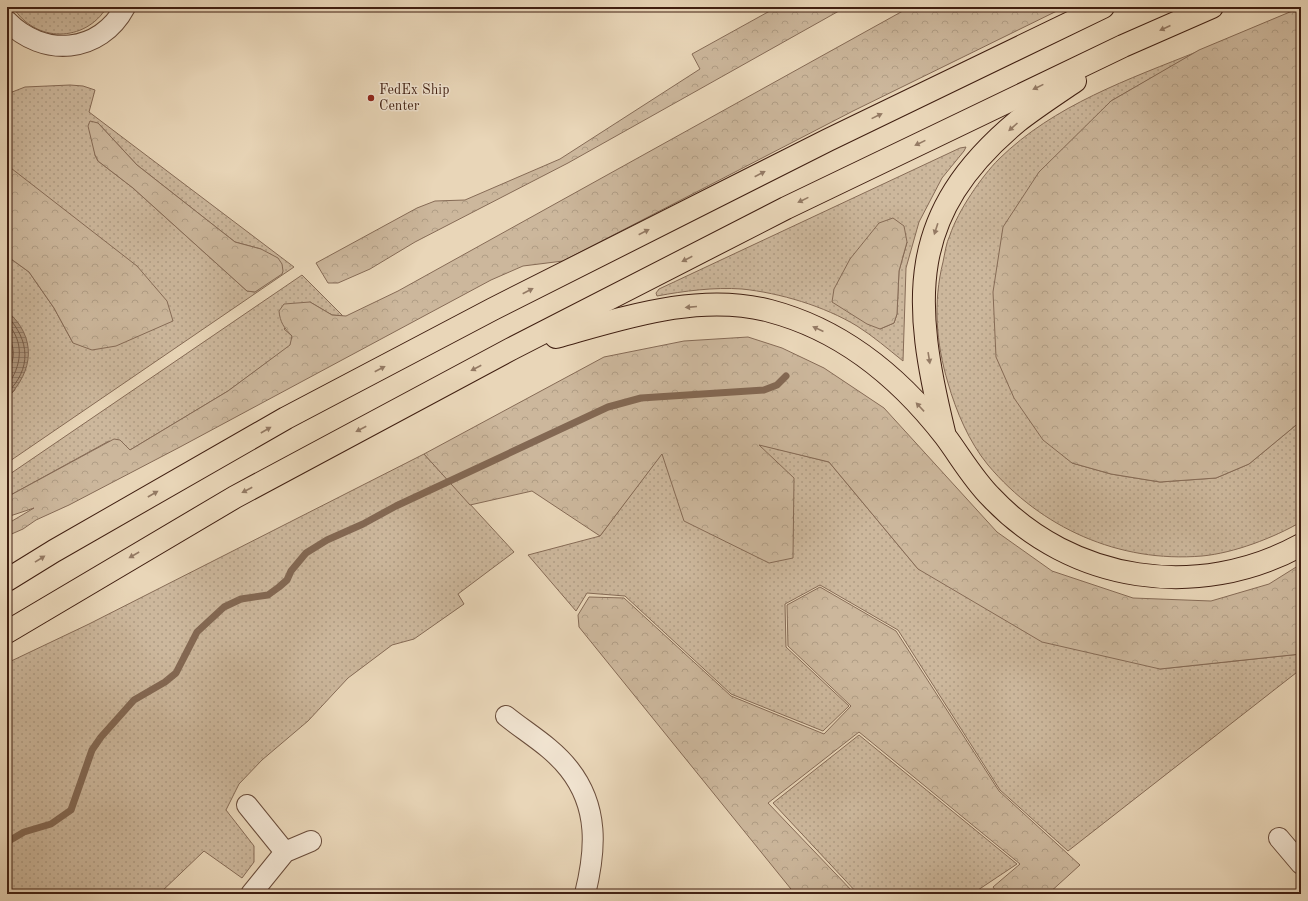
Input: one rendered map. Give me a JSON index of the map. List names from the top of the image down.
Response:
{
  "places": ["FedEx Ship Center"]
}
